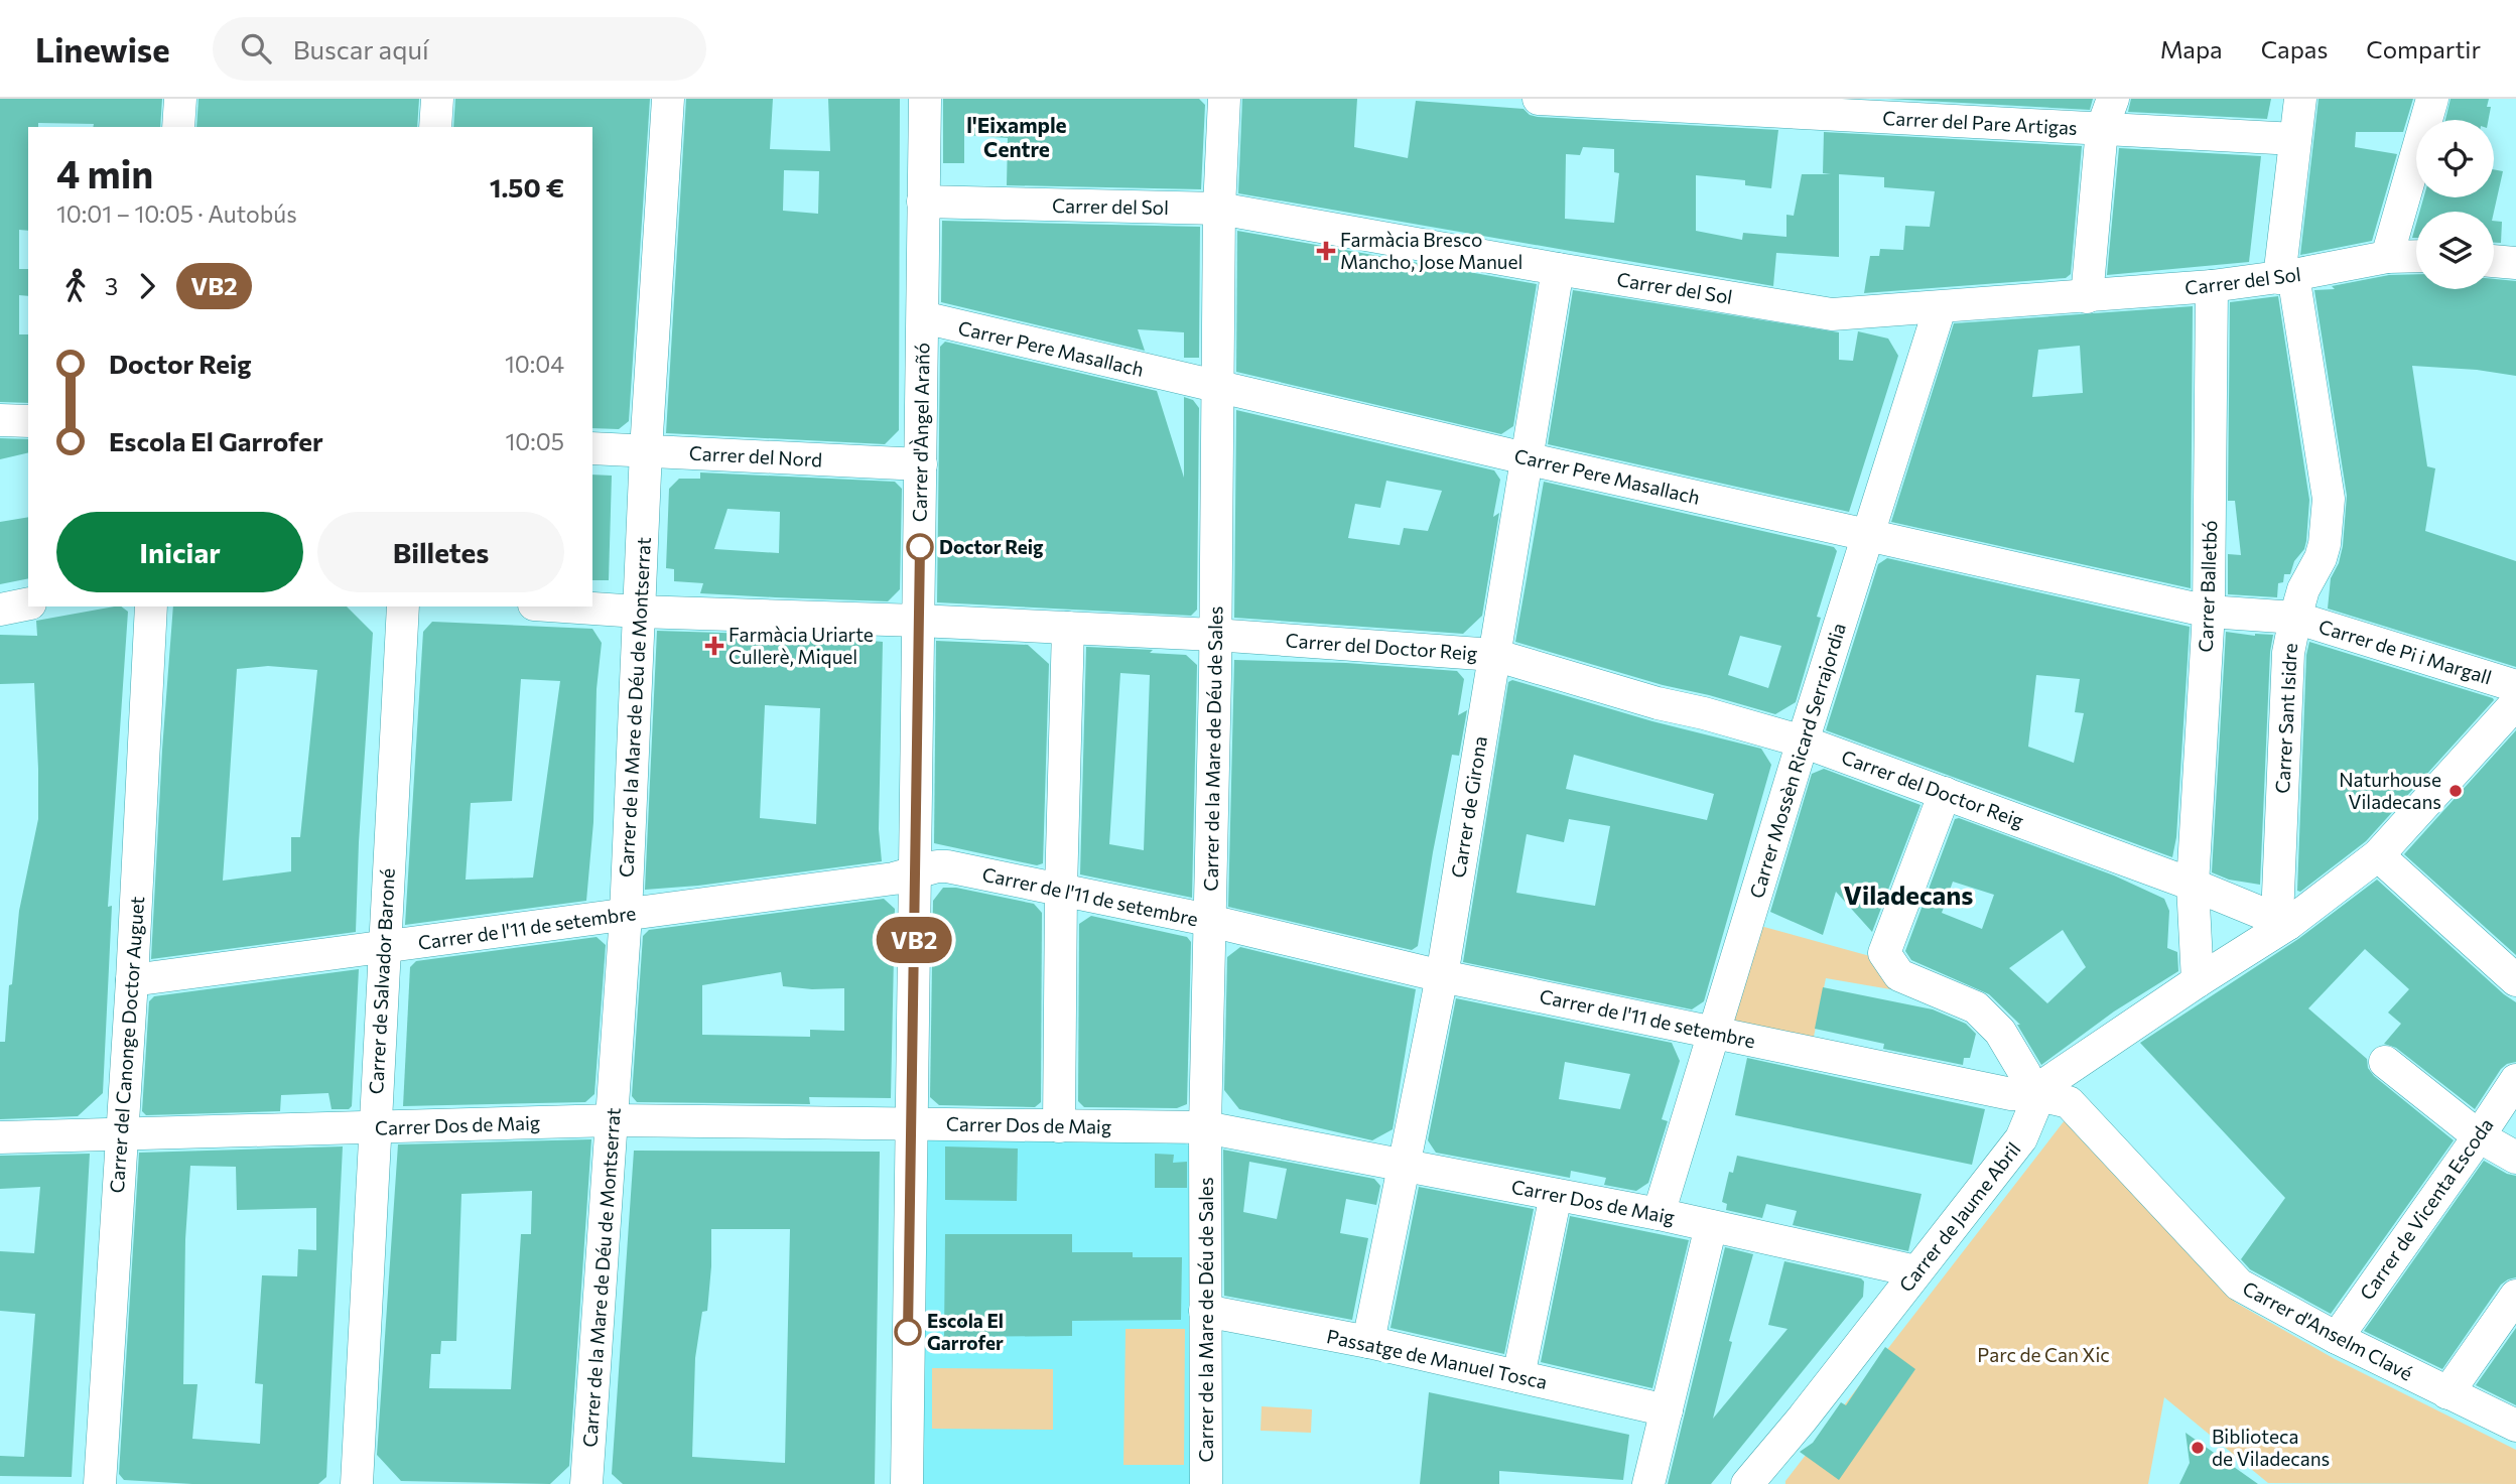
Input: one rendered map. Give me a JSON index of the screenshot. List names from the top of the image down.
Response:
{
  "streets": {
    "street": [
      "Carrer del Pare Artigas",
      "Carrer del Sol",
      "Carrer Pere Masallach",
      "Carrer d'Àngel Arañó",
      "Carrer del Nord",
      "Carrer Balletbó",
      "Carrer del Doctor Reig",
      "Carrer de Pi i Margall",
      "Carrer de la Mare de Déu de Montserrat",
      "Carrer Sant Isidre",
      "Carrer de la Mare de Déu de Sales",
      "Carrer Mossèn Ricard Serrajordia",
      "Carrer de Girona",
      "Carrer de l'11 de setembre",
      "Carrer de Salvador Baroné",
      "Carrer del Canonge Doctor Auguet",
      "Carrer Dos de Maig",
      "Carrer de Vicenta Escoda",
      "Carrer de Jaume Abril",
      "Carrer d'Anselm Clavé",
      "Passatge de Manuel Tosca"
    ]
  },
  "crossings": [
    ["Carrer del Pare Artigas", "Carrer Sant Isidre"],
    ["Carrer del Sol", "Carrer d'Àngel Arañó"],
    ["Carrer del Sol", "Carrer Balletbó"],
    ["Carrer del Sol", "Carrer Sant Isidre"],
    ["Carrer del Sol", "Carrer de la Mare de Déu de Sales"],
    ["Carrer del Sol", "Carrer Mossèn Ricard Serrajordia"],
    ["Carrer del Sol", "Carrer de Girona"],
    ["Carrer Pere Masallach", "Carrer d'Àngel Arañó"],
    ["Carrer Pere Masallach", "Carrer Balletbó"],
    ["Carrer Pere Masallach", "Carrer de Pi i Margall"],
    ["Carrer Pere Masallach", "Carrer Sant Isidre"],
    ["Carrer Pere Masallach", "Carrer de la Mare de Déu de Sales"],
    ["Carrer Pere Masallach", "Carrer Mossèn Ricard Serrajordia"],
    ["Carrer Pere Masallach", "Carrer de Girona"],
    ["Carrer d'Àngel Arañó", "Carrer del Nord"],
    ["Carrer d'Àngel Arañó", "Carrer del Doctor Reig"],
    ["Carrer d'Àngel Arañó", "Carrer de l'11 de setembre"],
    ["Carrer d'Àngel Arañó", "Carrer Dos de Maig"],
    ["Carrer del Nord", "Carrer de la Mare de Déu de Montserrat"],
    ["Carrer Balletbó", "Carrer del Doctor Reig"],
    ["Carrer Balletbó", "Carrer de Jaume Abril"],
    ["Carrer del Doctor Reig", "Carrer de la Mare de Déu de Montserrat"],
    ["Carrer del Doctor Reig", "Carrer Sant Isidre"],
    ["Carrer del Doctor Reig", "Carrer de la Mare de Déu de Sales"],
    ["Carrer del Doctor Reig", "Carrer Mossèn Ricard Serrajordia"],
    ["Carrer del Doctor Reig", "Carrer de Girona"],
    ["Carrer del Doctor Reig", "Carrer de Jaume Abril"],
    ["Carrer de Pi i Margall", "Carrer Sant Isidre"],
    ["Carrer de la Mare de Déu de Montserrat", "Carrer de l'11 de setembre"],
    ["Carrer de la Mare de Déu de Montserrat", "Carrer Dos de Maig"],
    ["Carrer Sant Isidre", "Carrer de Jaume Abril"],
    ["Carrer de la Mare de Déu de Sales", "Carrer de l'11 de setembre"],
    ["Carrer de la Mare de Déu de Sales", "Carrer Dos de Maig"],
    ["Carrer de la Mare de Déu de Sales", "Passatge de Manuel Tosca"],
    ["Carrer Mossèn Ricard Serrajordia", "Carrer de l'11 de setembre"],
    ["Carrer Mossèn Ricard Serrajordia", "Carrer Dos de Maig"],
    ["Carrer de Girona", "Carrer de l'11 de setembre"],
    ["Carrer de Girona", "Carrer Dos de Maig"],
    ["Carrer de Girona", "Passatge de Manuel Tosca"],
    ["Carrer de l'11 de setembre", "Carrer de Salvador Baroné"],
    ["Carrer de l'11 de setembre", "Carrer del Canonge Doctor Auguet"],
    ["Carrer de l'11 de setembre", "Carrer de Jaume Abril"],
    ["Carrer de l'11 de setembre", "Carrer d'Anselm Clavé"],
    ["Carrer de Salvador Baroné", "Carrer Dos de Maig"],
    ["Carrer del Canonge Doctor Auguet", "Carrer Dos de Maig"],
    ["Carrer Dos de Maig", "Carrer de Jaume Abril"],
    ["Carrer de Vicenta Escoda", "Carrer d'Anselm Clavé"],
    ["Carrer de Jaume Abril", "Carrer d'Anselm Clavé"]
  ],
  "districts": ["l'Eixample Centre", "Viladecans"],
  "parks": ["Parc de Can Xic"],
  "places": {
    "health": ["Farmàcia Bresco Mancho, Jose Manuel", "Farmàcia Uriarte Cullerè, Miquel"],
    "other": [
      "Doctor Reig",
      "Naturhouse Viladecans",
      "Escola El Garrofer",
      "Biblioteca de Viladecans"
    ]
  },
  "lines": ["bus line VB2"],
  "page": {
    "header": "Linewise",
    "search": "Buscar aquí",
    "nav": ["Mapa", "Capas", "Compartir"],
    "on_map": "VB2",
    "heading": ["4 min", "10:01 – 10:05 · Autobús", "1.50 €"],
    "legs": ["3", "VB2"],
    "list": [
      {
        "name": "Doctor Reig",
        "value": "10:04"
      },
      {
        "name": "Escola El Garrofer",
        "value": "10:05"
      }
    ],
    "buttons": ["Iniciar", "Billetes"]
  }
}
